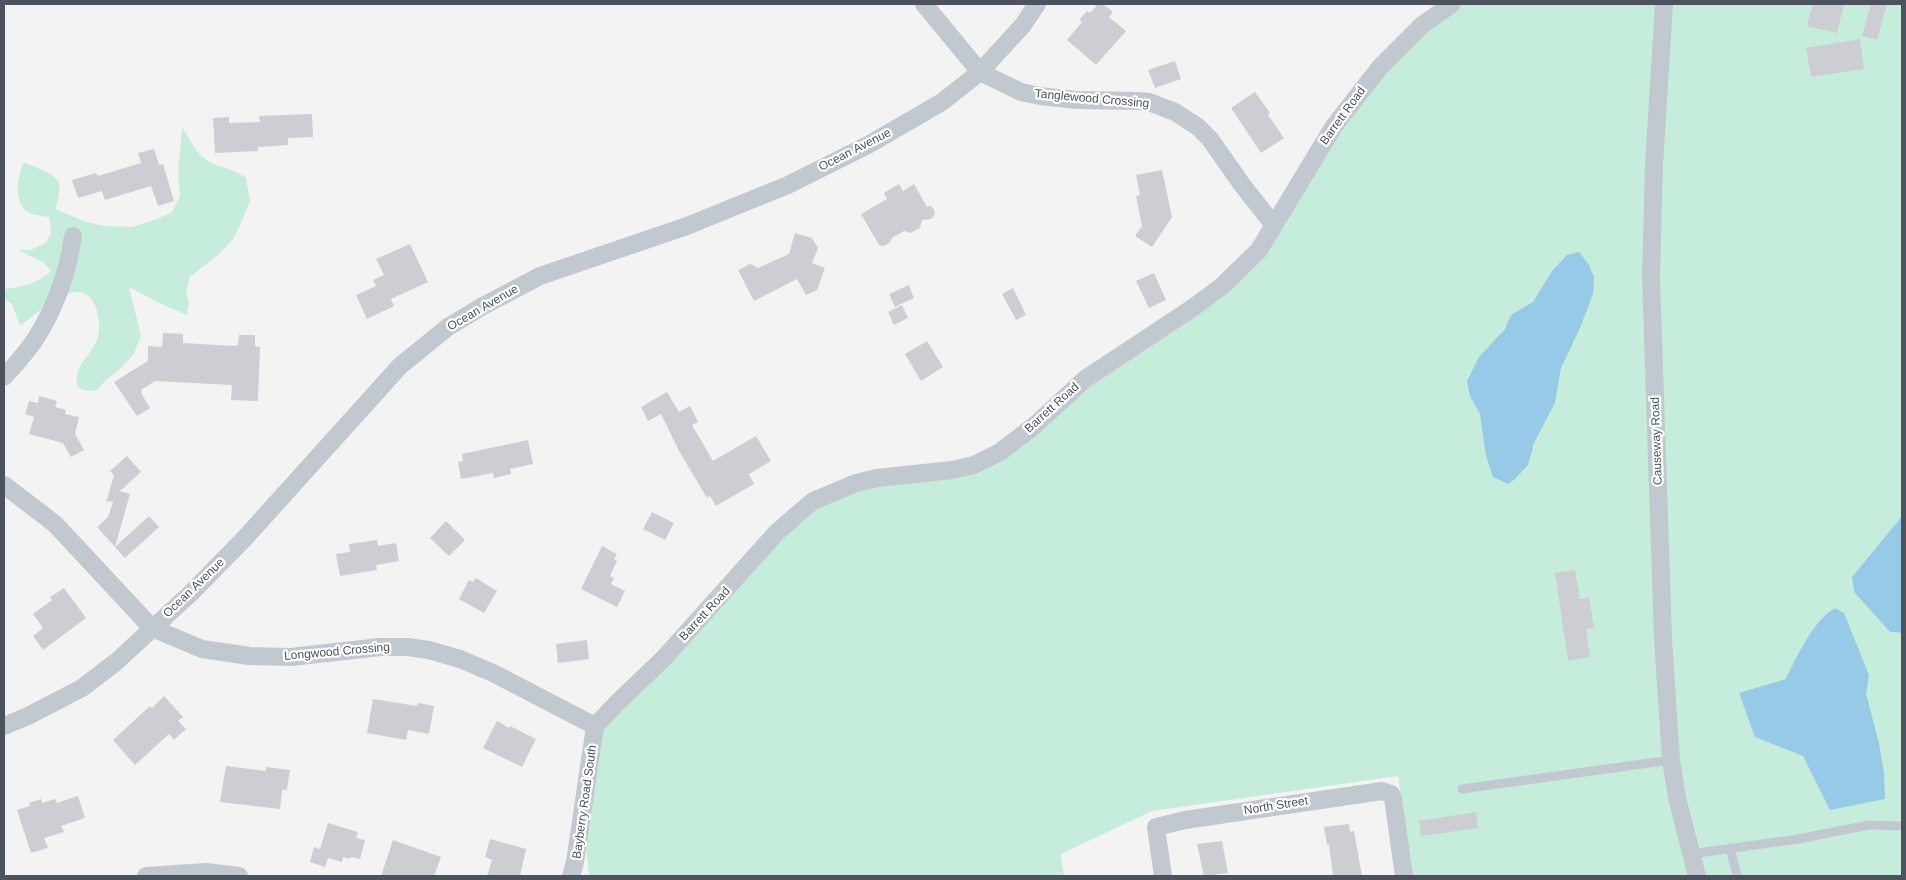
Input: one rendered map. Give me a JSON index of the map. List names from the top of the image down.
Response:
{
  "streets": {
    "street": [
      "Tanglewood Crossing",
      "Barrett Road",
      "Ocean Avenue",
      "Causeway Road",
      "Longwood Crossing",
      "Bayberry Road South",
      "North Street"
    ]
  },
  "crossings": [
    ["Tanglewood Crossing", "Barrett Road"],
    ["Tanglewood Crossing", "Ocean Avenue"],
    ["Barrett Road", "Longwood Crossing"],
    ["Barrett Road", "Bayberry Road South"],
    ["Ocean Avenue", "Longwood Crossing"],
    ["Longwood Crossing", "Bayberry Road South"]
  ]
}
